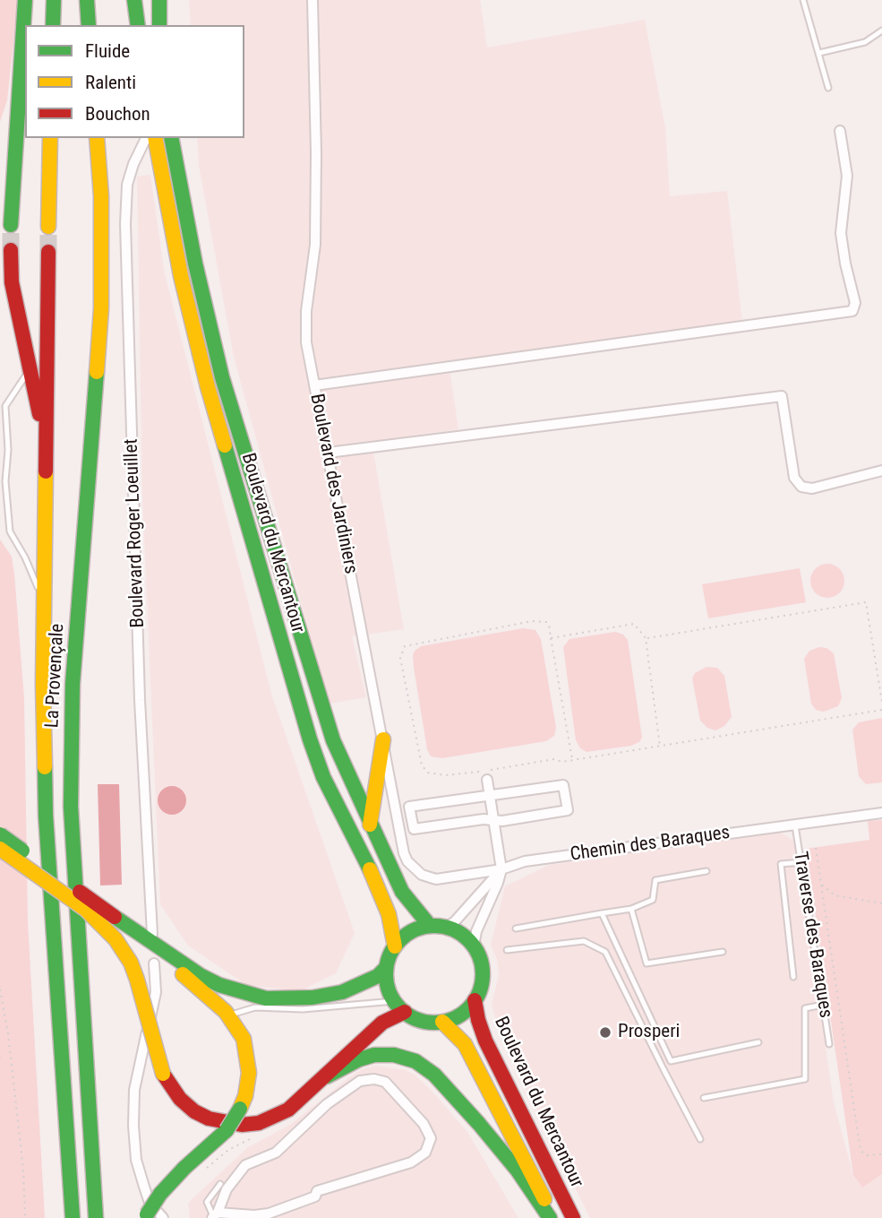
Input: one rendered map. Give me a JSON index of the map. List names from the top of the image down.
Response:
{
  "streets": {
    "main road": ["Boulevard du Mercantour", "La Provençale"],
    "street": ["Boulevard des Jardiniers", "Boulevard Roger Loeuillet", "Chemin des Baraques"],
    "lane": ["Traverse des Baraques"]
  },
  "crossings": [
    ["Boulevard des Jardiniers", "Chemin des Baraques"],
    ["Chemin des Baraques", "Traverse des Baraques"]
  ],
  "places": ["Prosperi"],
  "legend": ["Fluide", "Ralenti", "Bouchon"]
}
